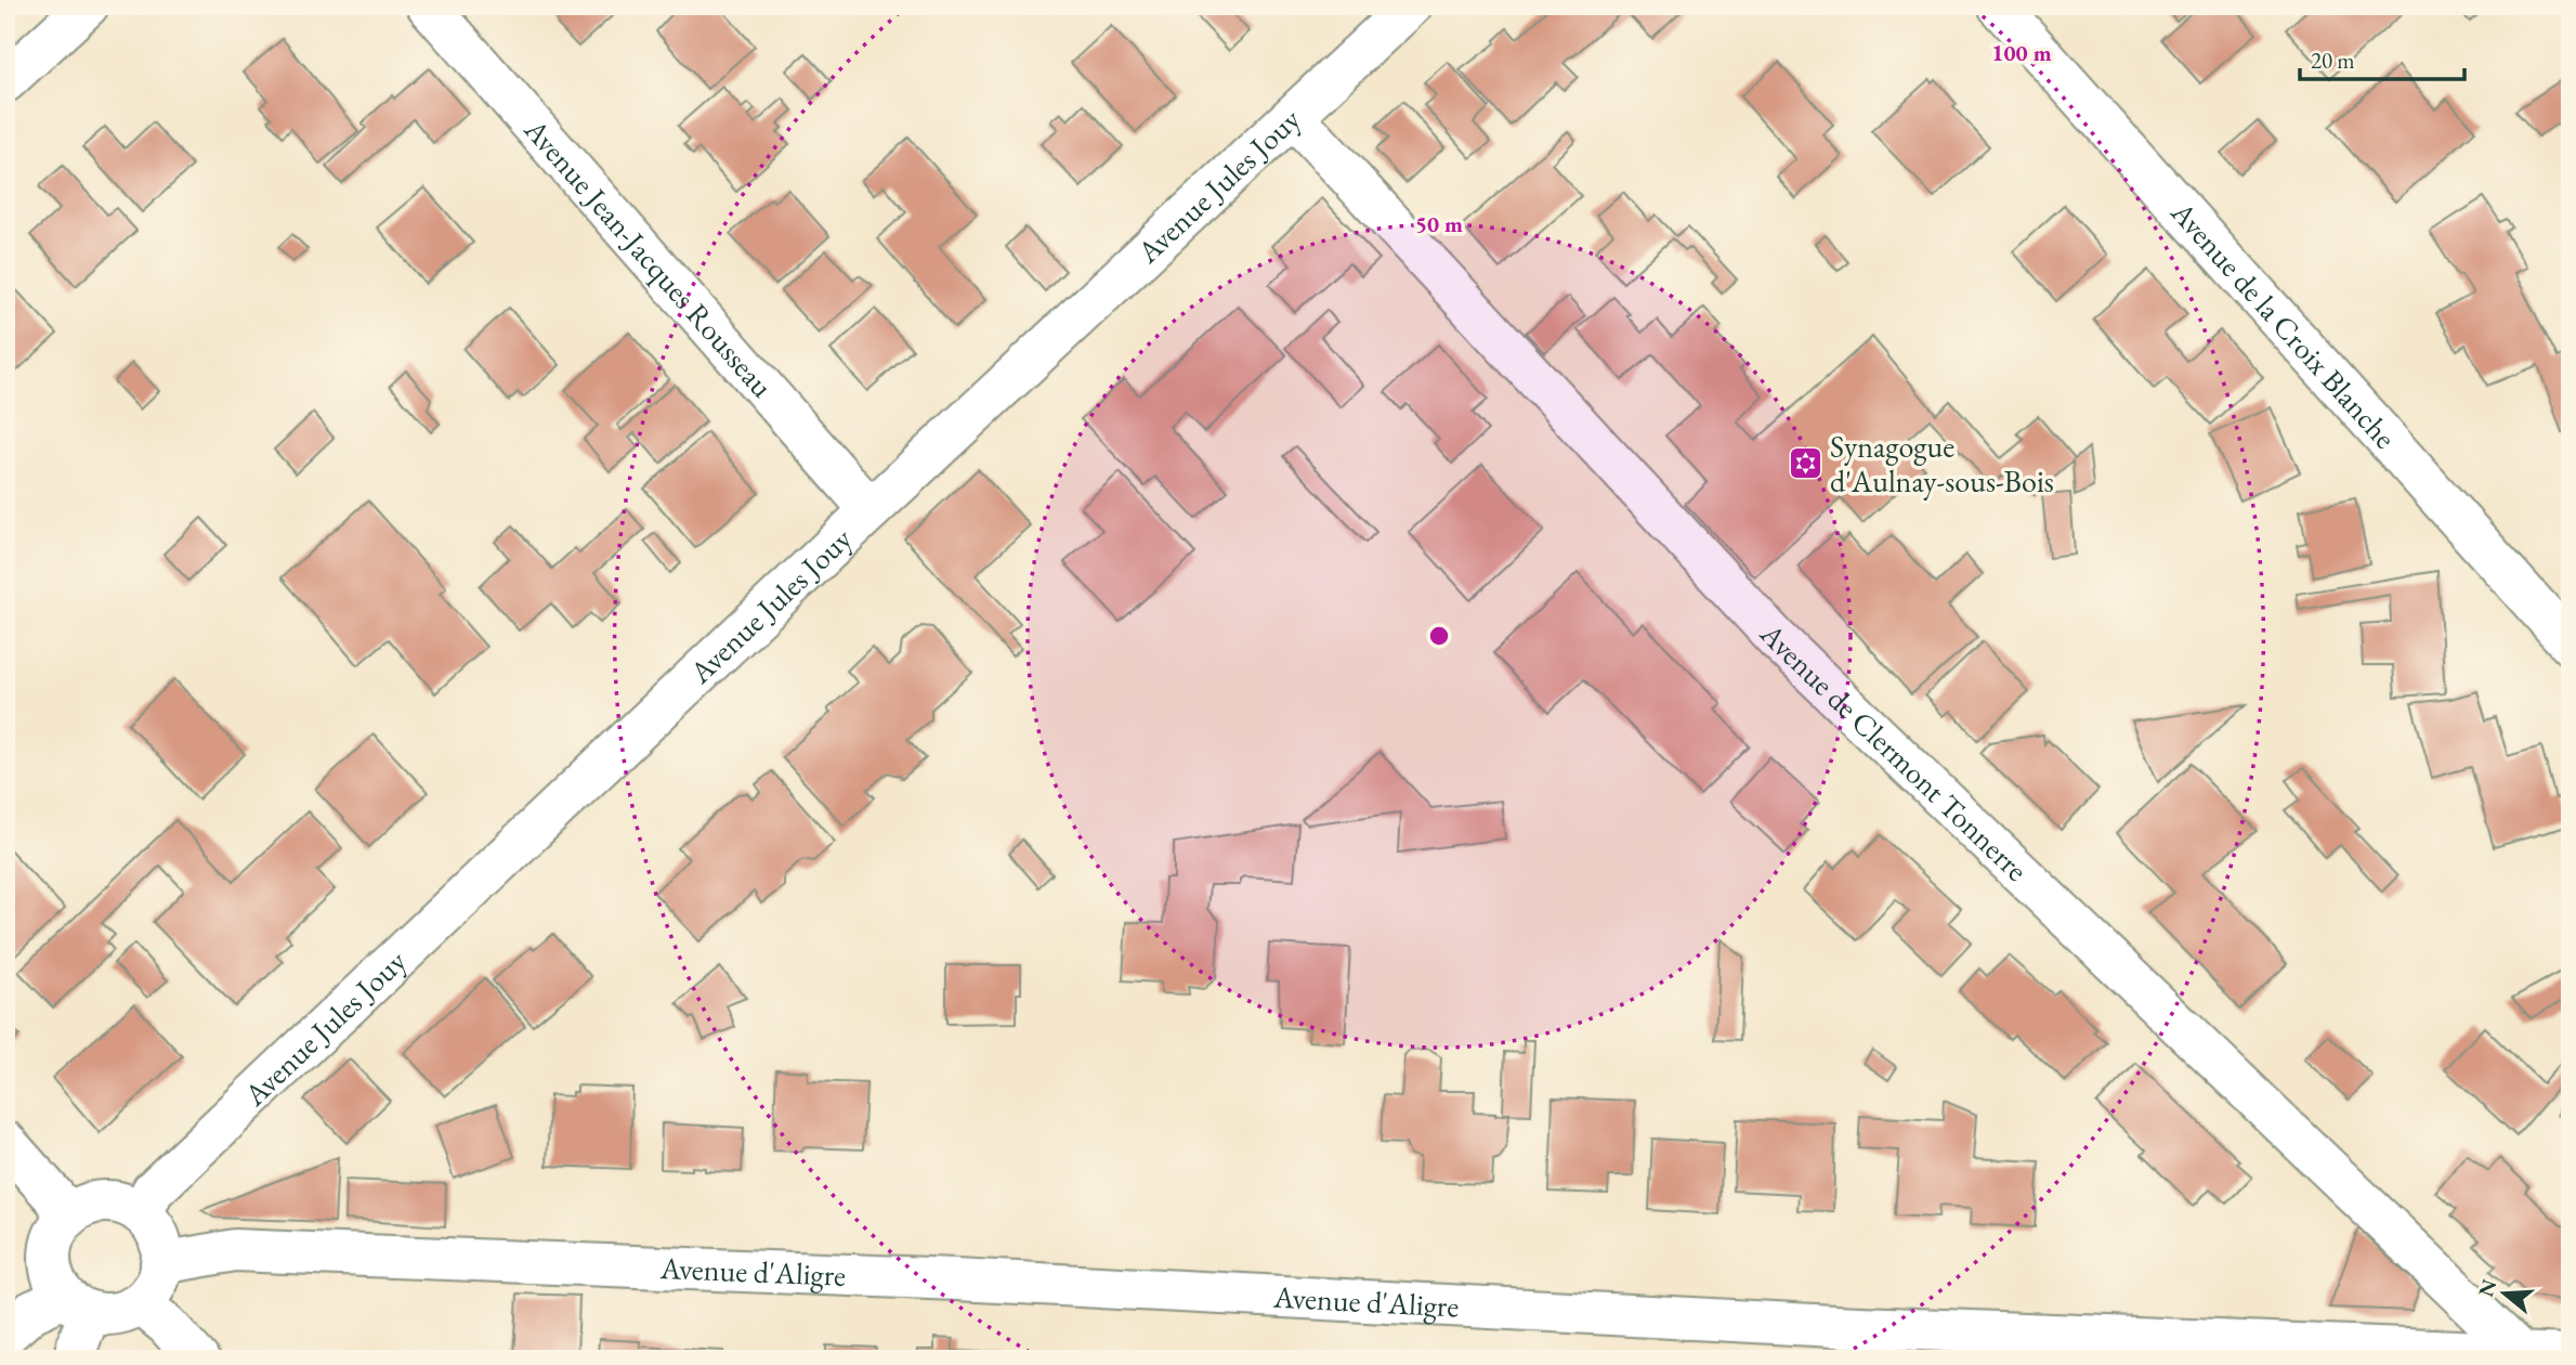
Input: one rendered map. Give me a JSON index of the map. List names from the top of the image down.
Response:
{
  "streets": {
    "street": [
      "Avenue Jules Jouy",
      "Avenue Jean-Jacques Rousseau",
      "Avenue de la Croix Blanche",
      "Avenue de Clermont Tonnerre",
      "Avenue d'Aligre"
    ]
  },
  "crossings": [
    ["Avenue Jules Jouy", "Avenue Jean-Jacques Rousseau"],
    ["Avenue Jules Jouy", "Avenue de Clermont Tonnerre"],
    ["Avenue Jules Jouy", "Avenue d'Aligre"],
    ["Avenue de Clermont Tonnerre", "Avenue d'Aligre"]
  ],
  "places": {
    "synagogue": ["Synagogue d'Aulnay-sous-Bois"]
  },
  "scale_bar": "20 m",
  "north": "left",
  "rings": ["100 m", "50 m"]
}
